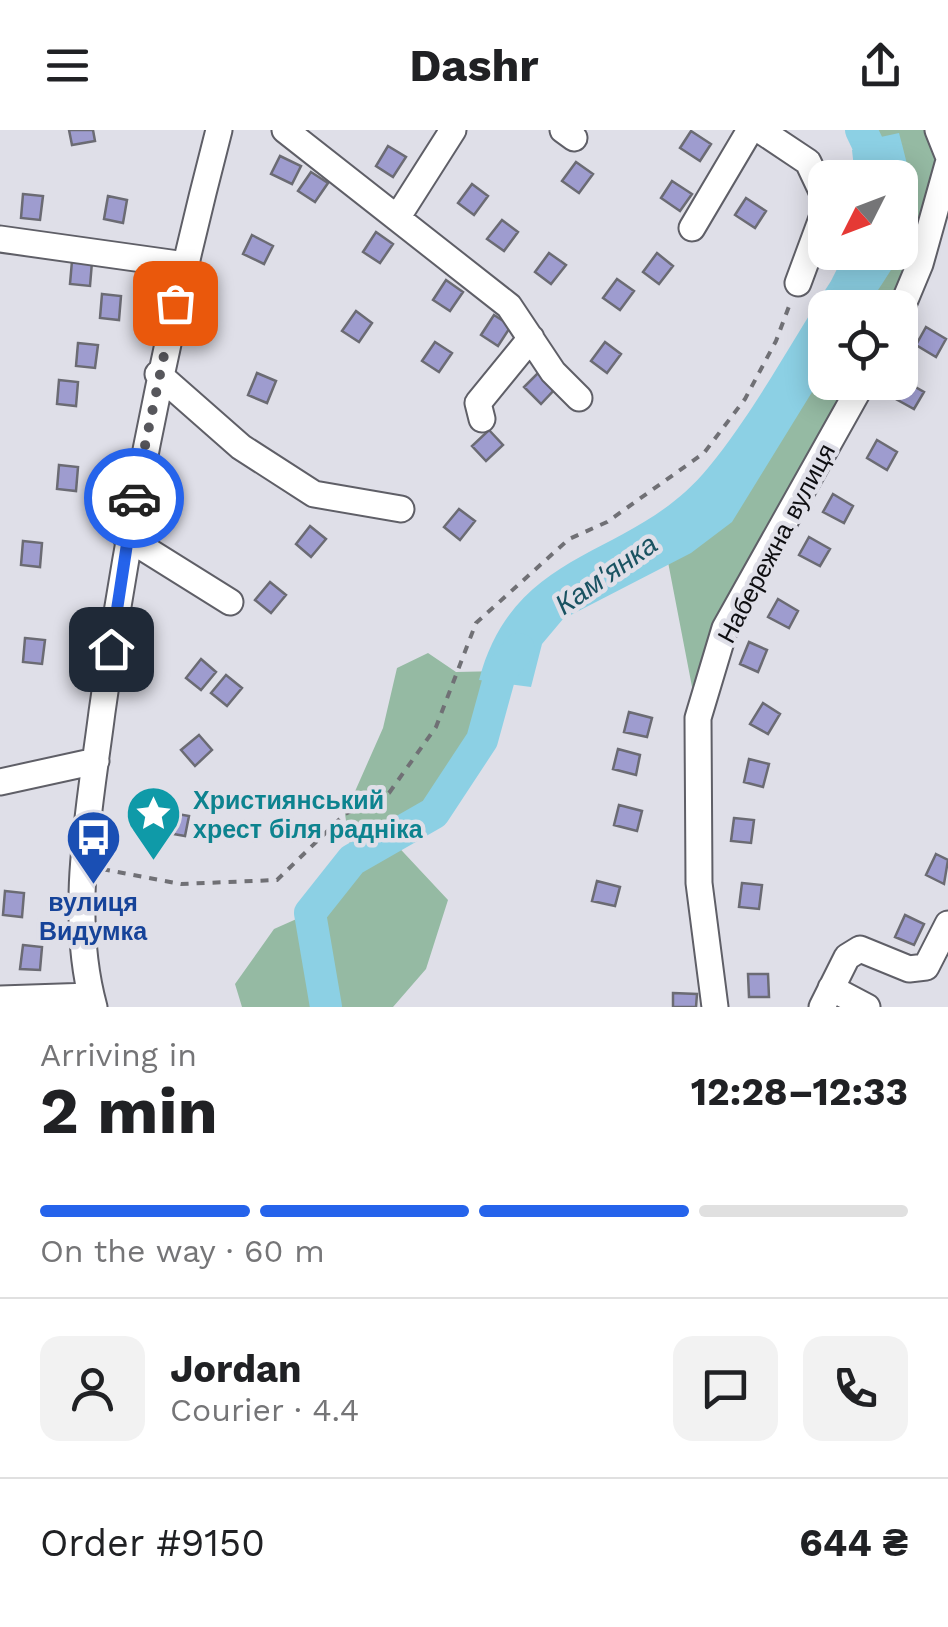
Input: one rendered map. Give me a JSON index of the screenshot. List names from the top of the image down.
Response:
{
  "streets": {
    "street": ["Набережна вулиця"]
  },
  "water": ["Кам'янка"],
  "places": {
    "place": ["Християнський хрест біля радніка"],
    "bus stop": ["вулиця Видумка"]
  },
  "north": "bottom left",
  "page": {
    "header": "Dashr",
    "heading": ["2 min", "Arriving in", "12:28–12:33"],
    "panel": [
      "Jordan",
      "Courier · 4.4",
      "Order #9150",
      "644 ₴"
    ],
    "bar": "On the way · 60 m"
  }
}
